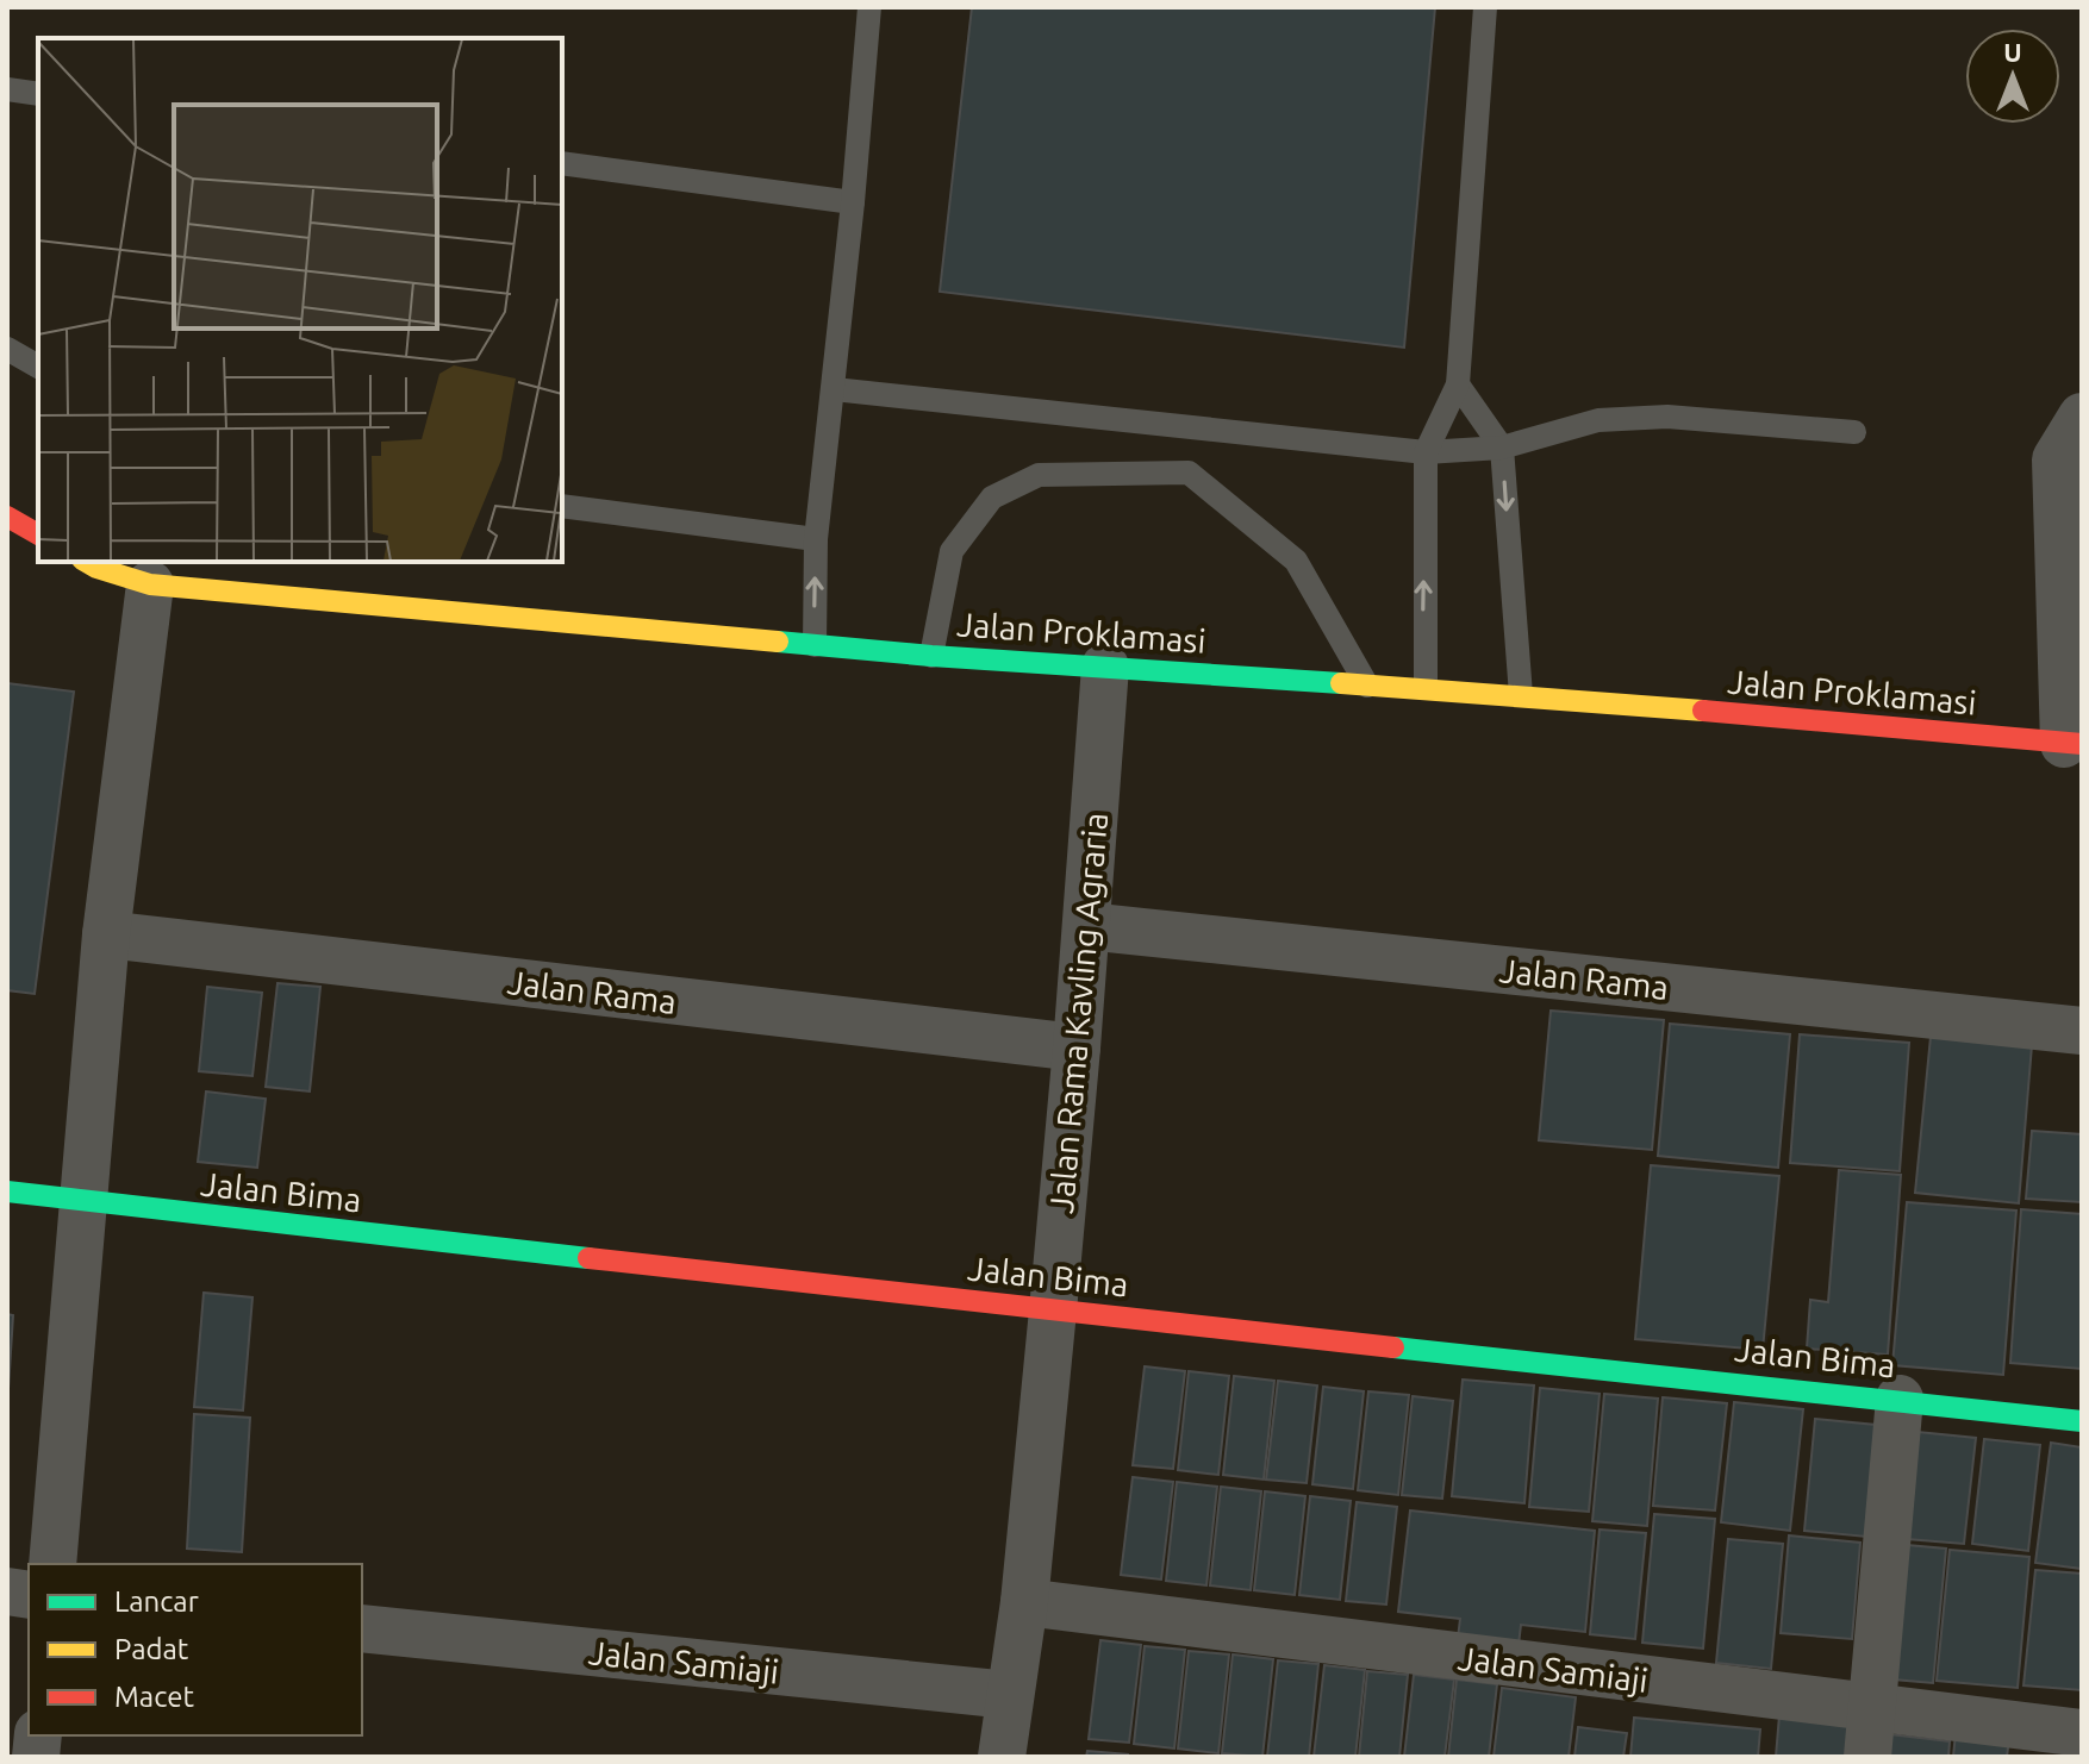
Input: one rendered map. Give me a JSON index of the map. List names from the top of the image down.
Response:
{
  "streets": {
    "main road": ["Jalan Proklamasi", "Jalan Bima"],
    "street": ["Jalan Rama", "Jalan Rama Kavling Agraria", "Jalan Samiaji"]
  },
  "crossings": [
    ["Jalan Proklamasi", "Jalan Rama Kavling Agraria"],
    ["Jalan Rama", "Jalan Rama Kavling Agraria"],
    ["Jalan Rama Kavling Agraria", "Jalan Bima"],
    ["Jalan Rama Kavling Agraria", "Jalan Samiaji"]
  ],
  "legend": ["Lancar", "Padat", "Macet"],
  "north": "top"
}
